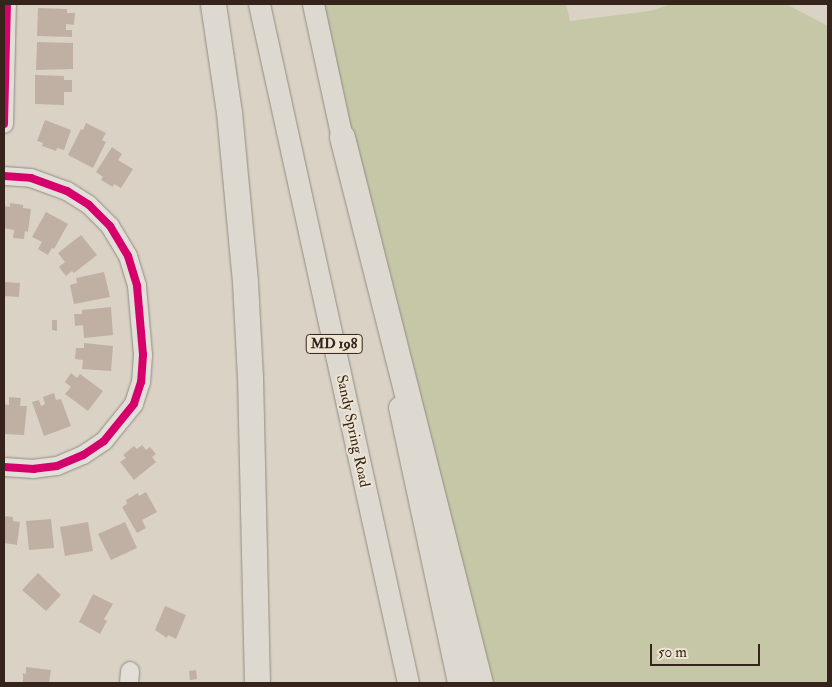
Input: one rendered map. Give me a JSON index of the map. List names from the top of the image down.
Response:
{
  "streets": {
    "main road": ["MD 198", "Sandy Spring Road"]
  },
  "scale_bar": "50 m"
}
